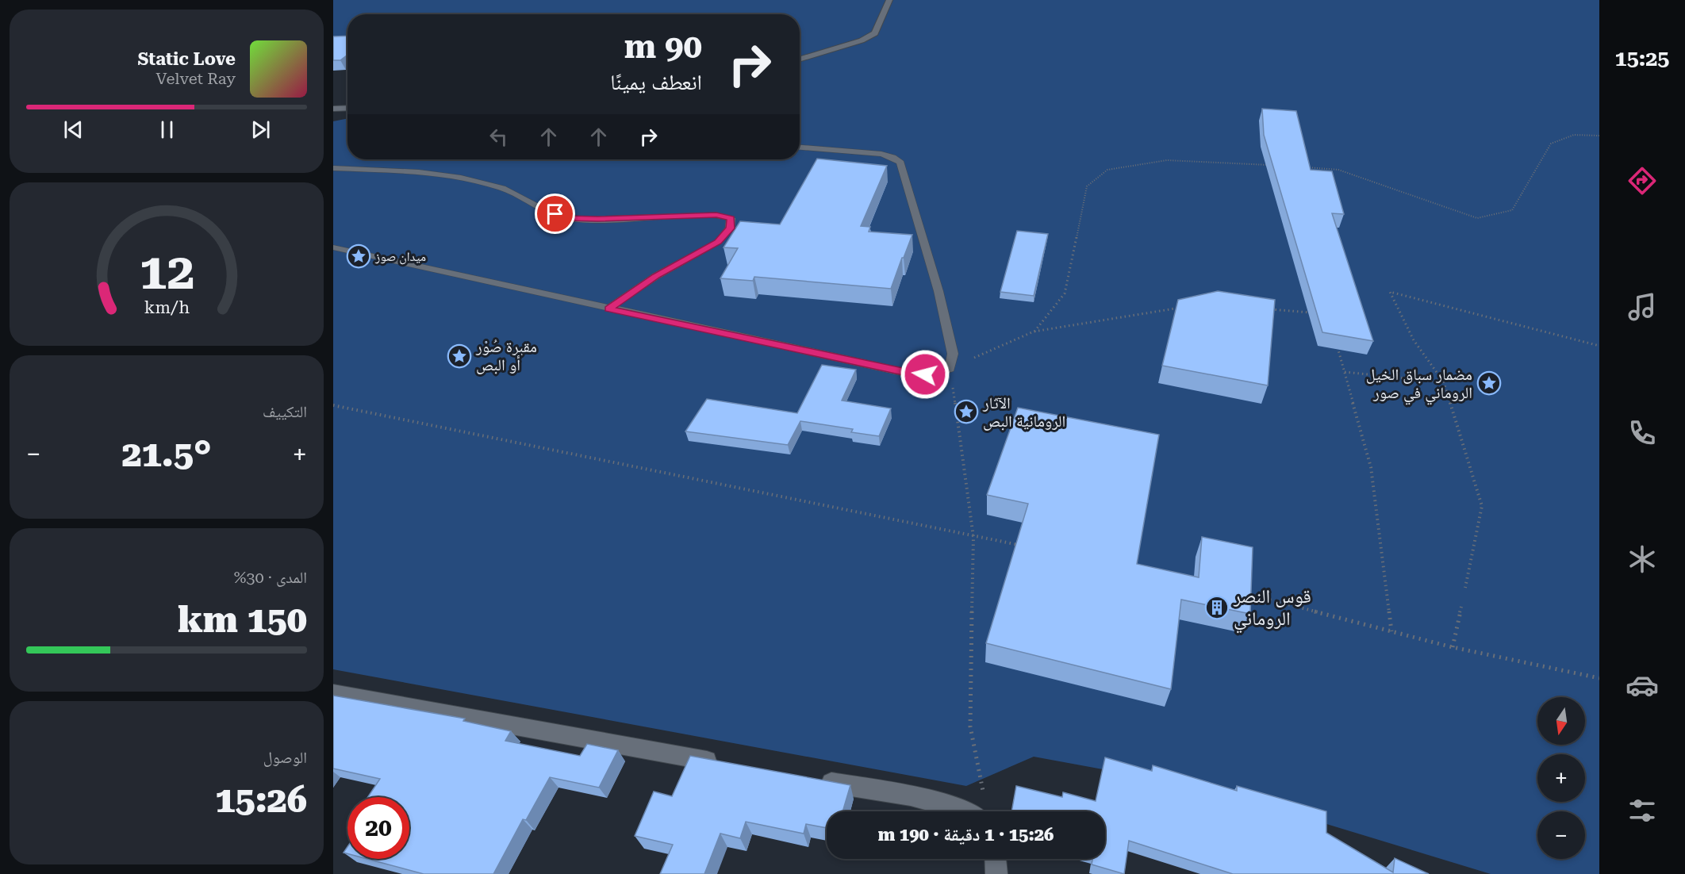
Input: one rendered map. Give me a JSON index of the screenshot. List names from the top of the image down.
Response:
{
  "places": {
    "place": [
      "ميدان صوز",
      "مقبرة صُوْر أو البص",
      "مضمار سباق الخيل الروماني في صور",
      "الآثار الرومانية البص"
    ],
    "building": ["قوس النصر الروماني"]
  },
  "north": "bottom",
  "page": {
    "tabs": "15:25",
    "turn": ["90 m", "انعطف يمينًا"],
    "song": ["Static Love", "Velvet Ray"],
    "tile": [
      "التكييف",
      ["المدى · 30%", "150 km"],
      ["الوصول", "15:26"]
    ],
    "heat": ["−", "21.5°", "+"],
    "map_buttons": ["+", "−"],
    "limit": "20",
    "trip": "15:26 · 1 دقيقة · 190 m",
    "gauge": ["12", "km/h"]
  }
}
